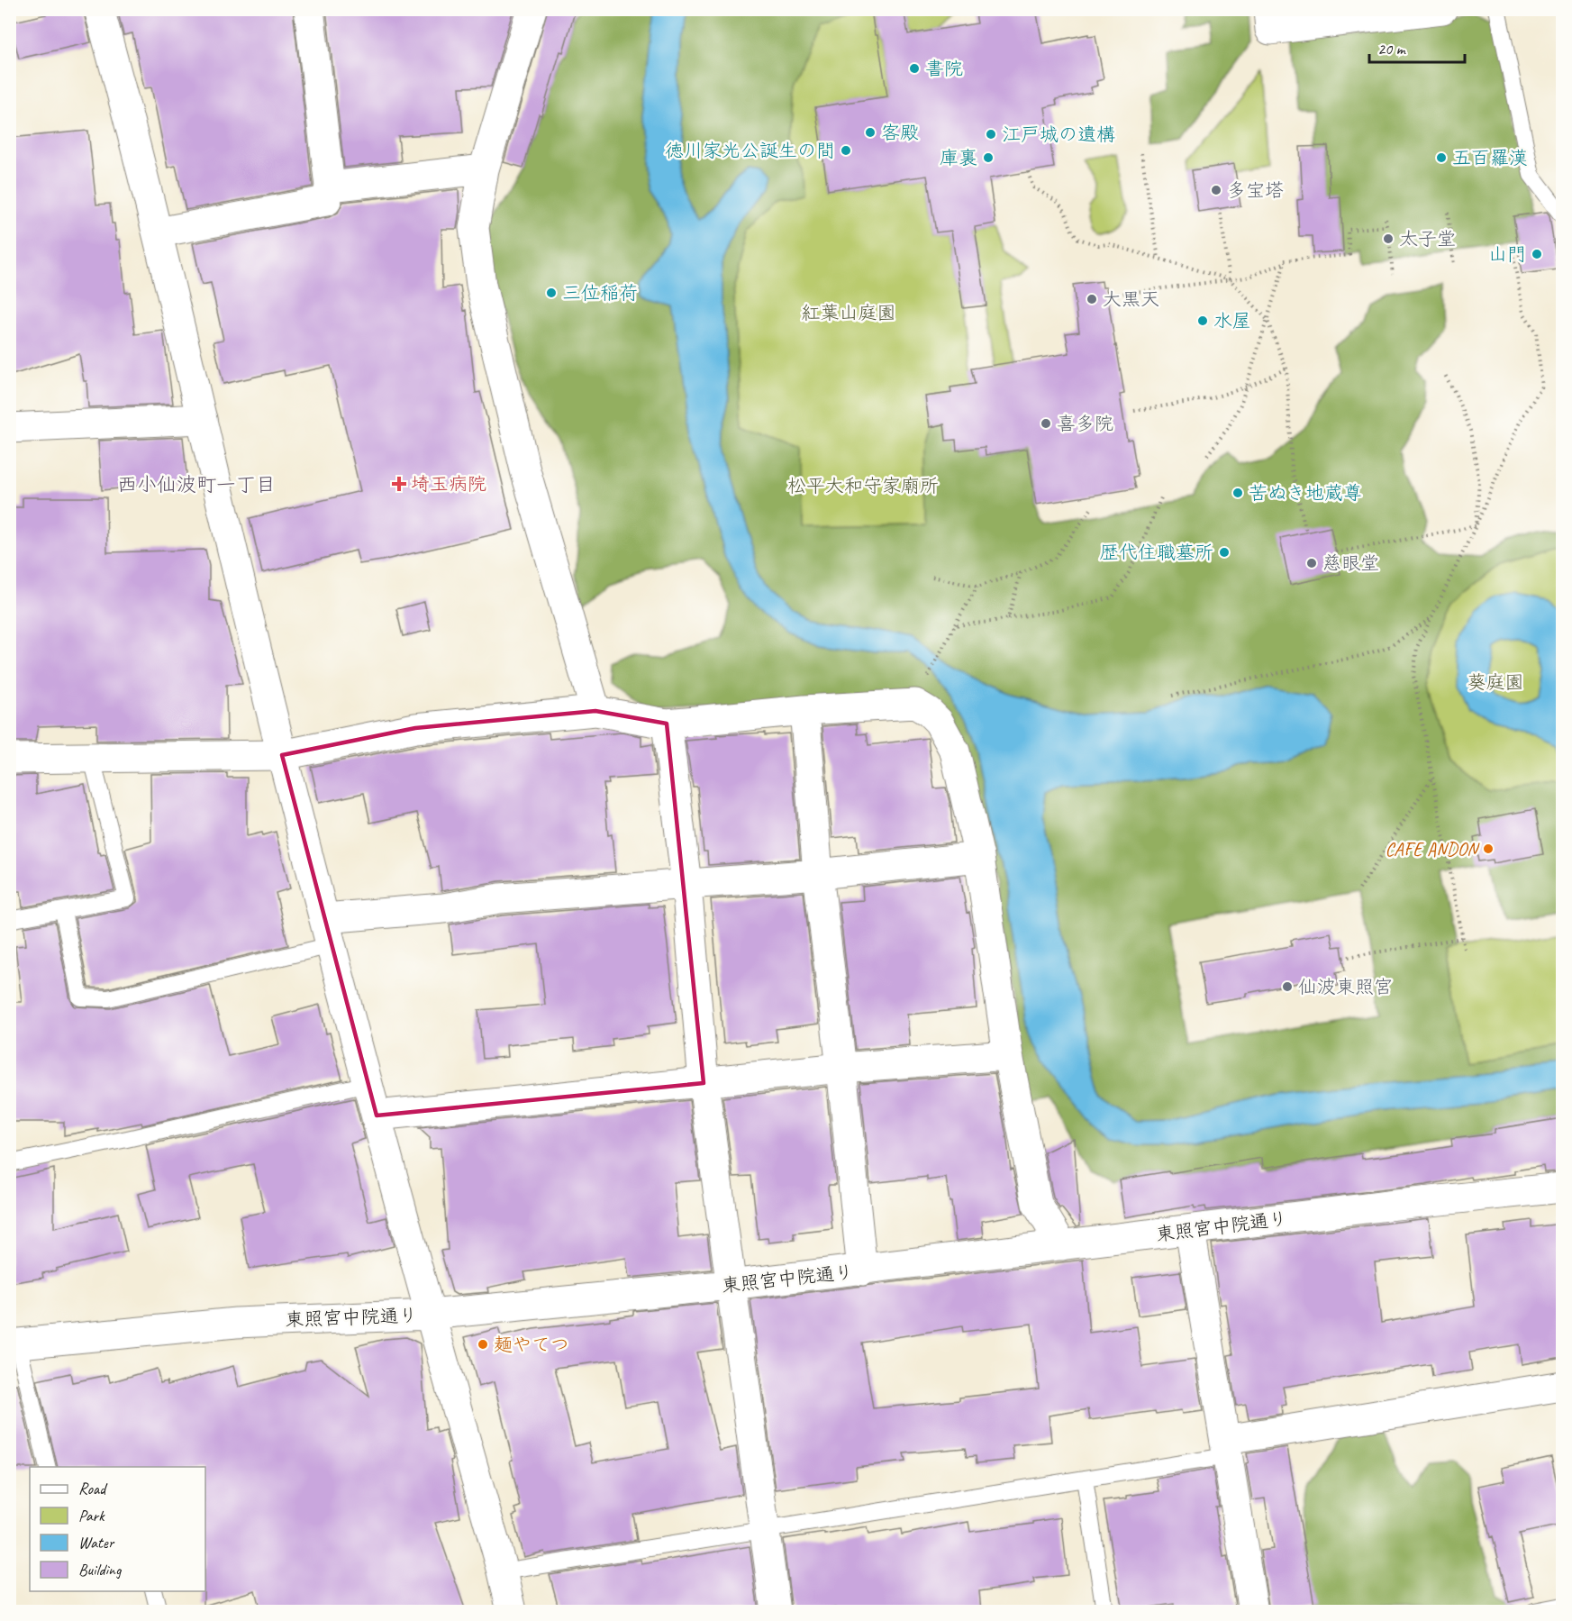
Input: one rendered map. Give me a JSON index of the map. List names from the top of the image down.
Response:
{
  "streets": {
    "street": ["東照宮中院通り"]
  },
  "districts": ["西小仙波町一丁目"],
  "parks": ["紅葉山庭園", "松平大和守家廟所", "葵庭園"],
  "places": {
    "other": [
      "書院",
      "客殿",
      "江戸城の遺構",
      "徳川家光公誕生の間",
      "庫裏",
      "五百羅漢",
      "多宝塔",
      "太子堂",
      "山門",
      "三位稲荷",
      "大黒天",
      "水屋",
      "喜多院",
      "苦ぬき地蔵尊",
      "歴代住職墓所",
      "慈眼堂",
      "CAFE ANDON",
      "仙波東照宮",
      "麺やてつ"
    ],
    "health": ["埼玉病院"]
  },
  "legend": [
    "Road",
    "Park",
    "Water",
    "Building"
  ],
  "scale_bar": "20 m"
}
